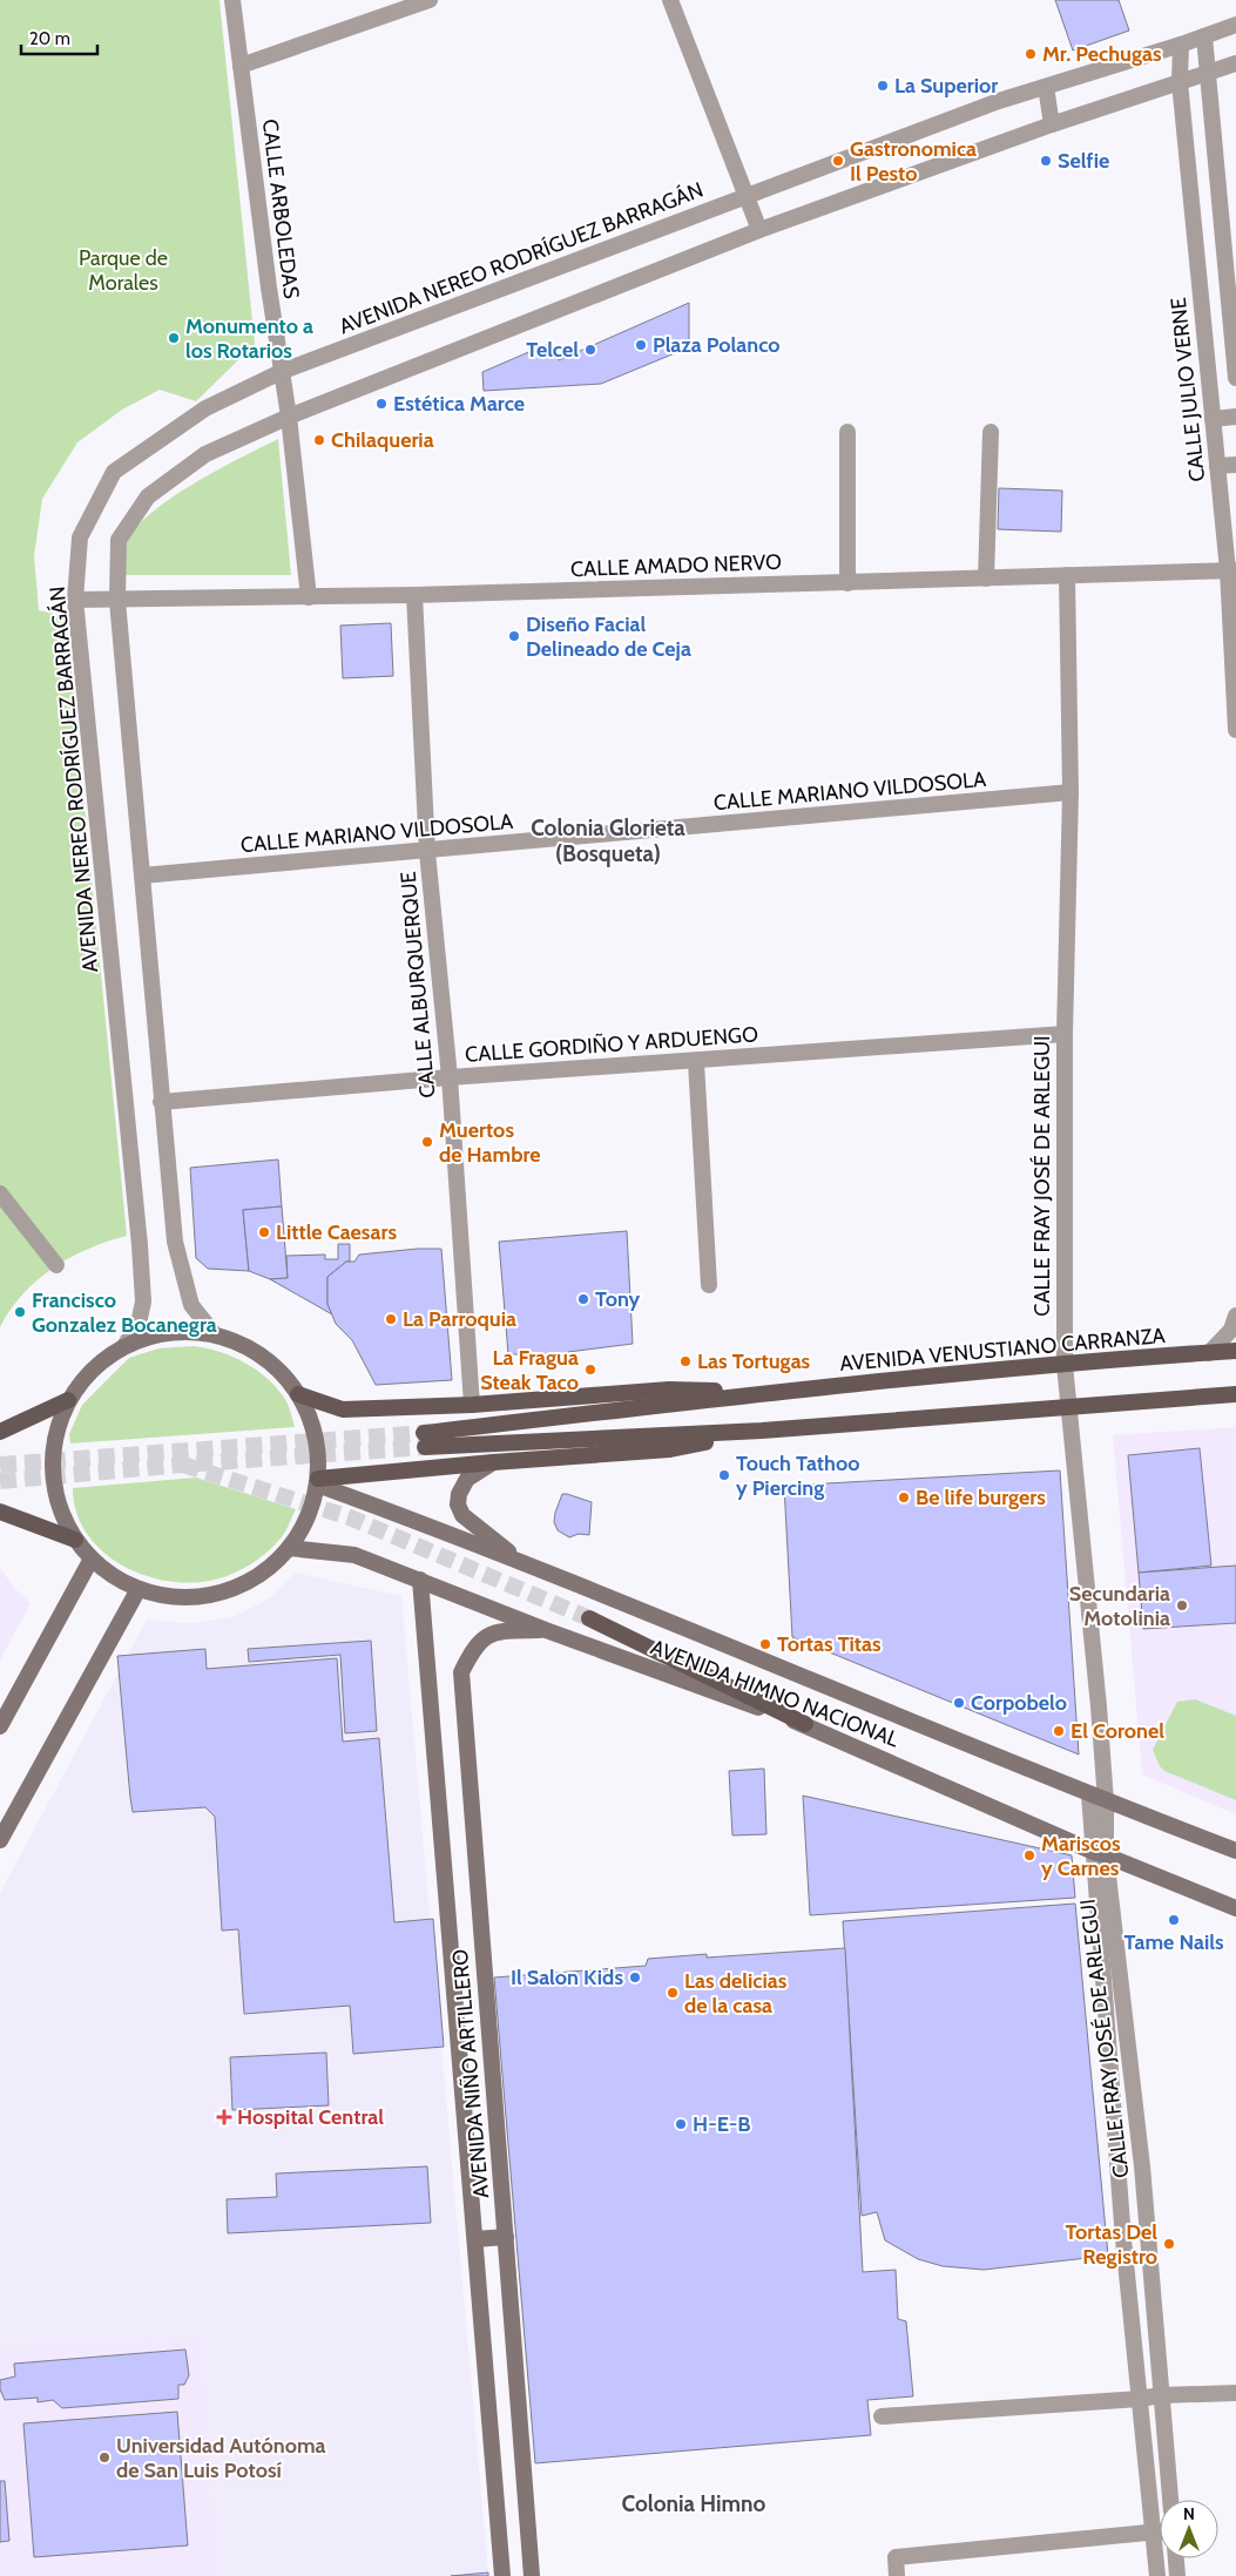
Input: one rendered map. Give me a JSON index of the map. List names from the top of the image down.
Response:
{
  "streets": {
    "main road": ["AVENIDA VENUSTIANO CARRANZA", "AVENIDA HIMNO NACIONAL", "AVENIDA NIÑO ARTILLERO"],
    "street": [
      "CALLE ARBOLEDAS",
      "AVENIDA NEREO RODRÍGUEZ BARRAGÁN",
      "CALLE JULIO VERNE",
      "CALLE AMADO NERVO",
      "CALLE MARIANO VILDOSOLA",
      "CALLE ALBURQUERQUE",
      "CALLE GORDIÑO Y ARDUENGO",
      "CALLE FRAY JOSÉ DE ARLEGUI"
    ]
  },
  "crossings": [
    ["CALLE ARBOLEDAS", "AVENIDA NEREO RODRÍGUEZ BARRAGÁN"],
    ["CALLE ARBOLEDAS", "CALLE AMADO NERVO"],
    ["AVENIDA NEREO RODRÍGUEZ BARRAGÁN", "CALLE JULIO VERNE"],
    ["AVENIDA NEREO RODRÍGUEZ BARRAGÁN", "CALLE AMADO NERVO"],
    ["CALLE JULIO VERNE", "CALLE AMADO NERVO"],
    ["CALLE AMADO NERVO", "CALLE ALBURQUERQUE"],
    ["CALLE AMADO NERVO", "CALLE FRAY JOSÉ DE ARLEGUI"],
    ["CALLE MARIANO VILDOSOLA", "CALLE ALBURQUERQUE"],
    ["CALLE MARIANO VILDOSOLA", "CALLE FRAY JOSÉ DE ARLEGUI"],
    ["CALLE ALBURQUERQUE", "CALLE GORDIÑO Y ARDUENGO"],
    ["CALLE GORDIÑO Y ARDUENGO", "CALLE FRAY JOSÉ DE ARLEGUI"],
    ["CALLE FRAY JOSÉ DE ARLEGUI", "AVENIDA VENUSTIANO CARRANZA"],
    ["CALLE FRAY JOSÉ DE ARLEGUI", "AVENIDA HIMNO NACIONAL"],
    ["AVENIDA HIMNO NACIONAL", "AVENIDA NIÑO ARTILLERO"]
  ],
  "districts": ["Colonia Glorieta (Bosqueta)", "Colonia Himno"],
  "parks": ["Parque de Morales"],
  "places": {
    "other": [
      "Mr. Pechugas",
      "La Superior",
      "Gastronomica Il Pesto",
      "Selfie",
      "Monumento a los Rotarios",
      "Plaza Polanco",
      "Telcel",
      "Estética Marce",
      "Chilaqueria",
      "Diseño Facial Delineado de Ceja",
      "Muertos de Hambre",
      "Little Caesars",
      "Tony",
      "Francisco Gonzalez Bocanegra",
      "La Parroquia",
      "Las Tortugas",
      "La Fragua Steak Taco",
      "Touch Tathoo y Piercing",
      "Be life burgers",
      "Secundaria Motolinia",
      "Tortas Titas",
      "Corpobelo",
      "El Coronel",
      "Mariscos y Carnes",
      "Tame Nails",
      "Il Salon Kids",
      "Las delicias de la casa",
      "H-E-B",
      "Tortas Del Registro",
      "Universidad Autónoma de San Luis Potosí"
    ],
    "health": ["Hospital Central"]
  },
  "scale_bar": "20 m",
  "north": "top"
}
